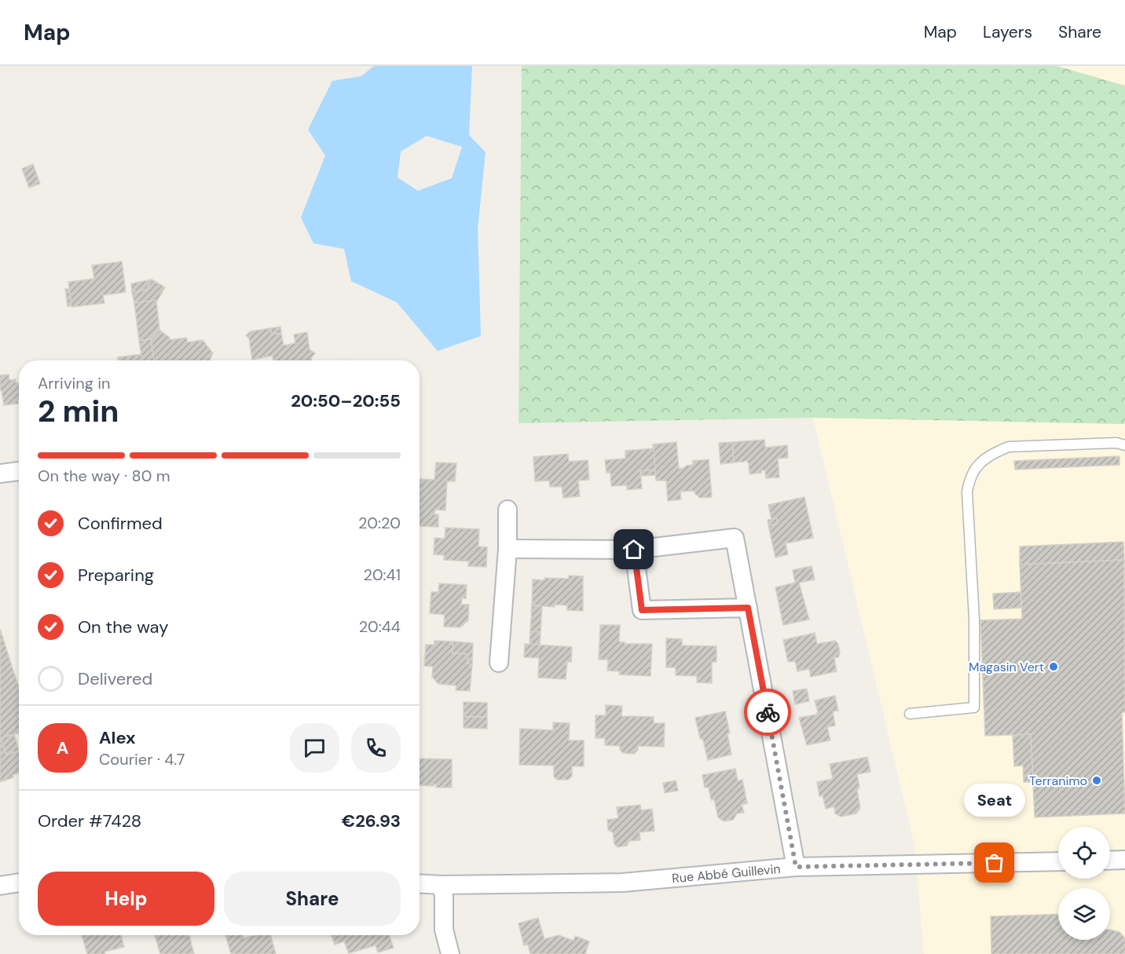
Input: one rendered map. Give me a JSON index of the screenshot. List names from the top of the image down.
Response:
{
  "streets": {
    "street": ["Rue Abbé Guillevin"]
  },
  "places": ["Magasin Vert", "Terranimo", "Seat"],
  "page": {
    "header": "Map",
    "nav": ["Map", "Layers", "Share"],
    "heading": ["2 min", "Arriving in", "20:50–20:55"],
    "panel": [
      "Alex",
      "Courier · 4.7",
      "Order #7428",
      "€26.93"
    ],
    "bar": "On the way · 80 m",
    "list": [
      ["Confirmed", "20:20"],
      ["Preparing", "20:41"],
      ["On the way", "20:44"],
      "Delivered"
    ],
    "round": "A",
    "bubble": "Seat",
    "buttons": ["Help", "Share"]
  }
}
